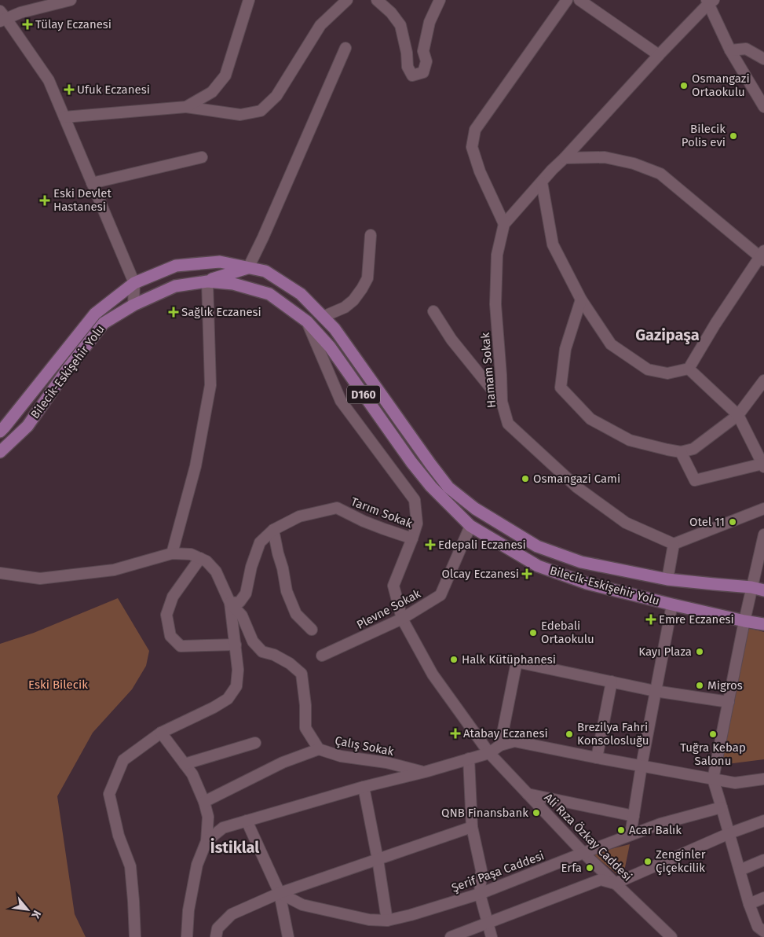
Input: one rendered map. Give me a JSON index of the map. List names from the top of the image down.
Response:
{
  "streets": {
    "main road": ["Bilecik-Eskişehir Yolu", "D160"],
    "street": [
      "Hamam Sokak",
      "Tarım Sokak",
      "Plevne Sokak",
      "Çalış Sokak",
      "Ali Rıza Özkay Caddesi",
      "Şerif Paşa Caddesi"
    ]
  },
  "crossings": [
    ["Bilecik-Eskişehir Yolu", "Plevne Sokak"],
    ["Bilecik-Eskişehir Yolu", "Ali Rıza Özkay Caddesi"],
    ["Tarım Sokak", "Çalış Sokak"],
    ["Tarım Sokak", "Ali Rıza Özkay Caddesi"],
    ["Plevne Sokak", "Ali Rıza Özkay Caddesi"],
    ["Ali Rıza Özkay Caddesi", "Şerif Paşa Caddesi"]
  ],
  "districts": ["Gazipaşa", "İstiklal"],
  "parks": ["Eski Bilecik"],
  "places": {
    "health": [
      "Tülay Eczanesi",
      "Ufuk Eczanesi",
      "Eski Devlet Hastanesi",
      "Sağlık Eczanesi",
      "Edepali Eczanesi",
      "Olcay Eczanesi",
      "Emre Eczanesi",
      "Atabay Eczanesi"
    ],
    "other": [
      "Osmangazi Ortaokulu",
      "Bilecik Polis evi",
      "Osmangazi Cami",
      "Otel 11",
      "Edebali Ortaokulu",
      "Kayı Plaza",
      "Halk Kütüphanesi",
      "Migros",
      "Brezilya Fahri Konsolosluğu",
      "Tuğra Kebap Salonu",
      "QNB Finansbank",
      "Acar Balık",
      "Zenginler Çiçekcilik",
      "Erfa"
    ]
  },
  "north": "bottom right"
}
